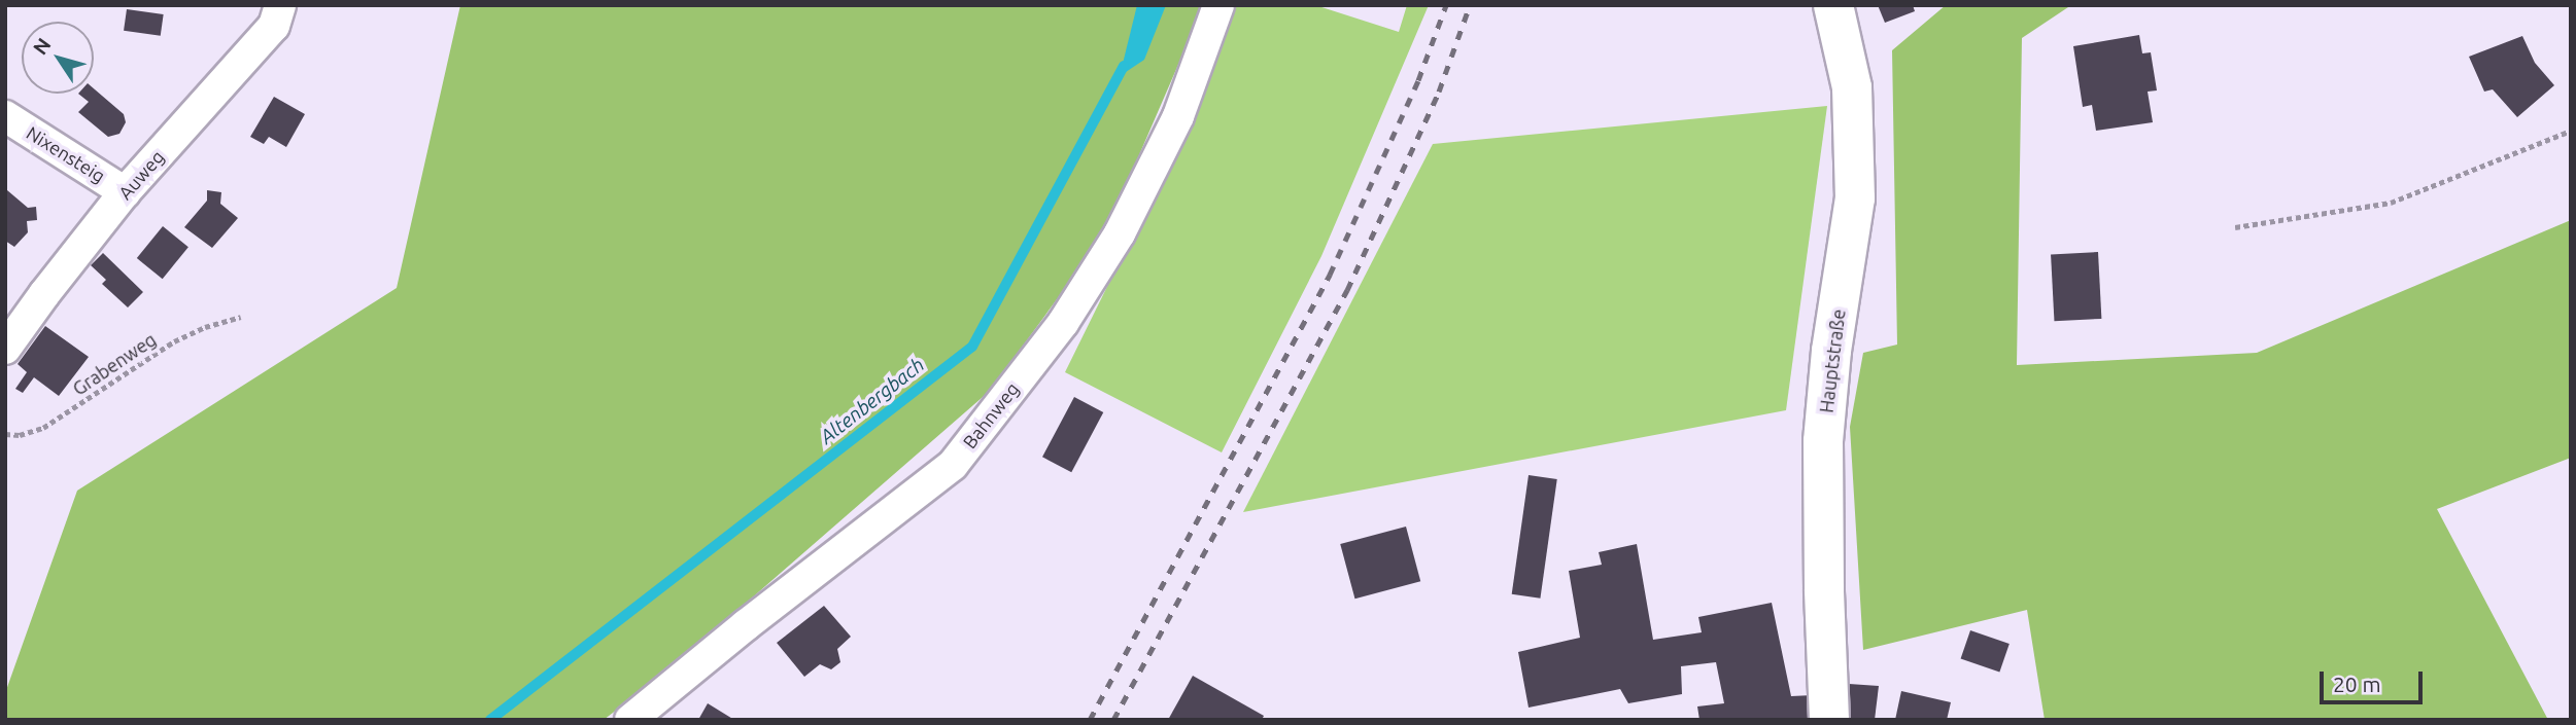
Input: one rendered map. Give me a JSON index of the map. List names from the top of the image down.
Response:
{
  "streets": {
    "main road": ["Hauptstraße"],
    "street": ["Nixensteig", "Auweg", "Bahnweg"],
    "path": ["Grabenweg"]
  },
  "crossings": [
    ["Nixensteig", "Auweg"]
  ],
  "water": ["Altenbergbach"],
  "scale_bar": "20 m",
  "north": "top left"
}
